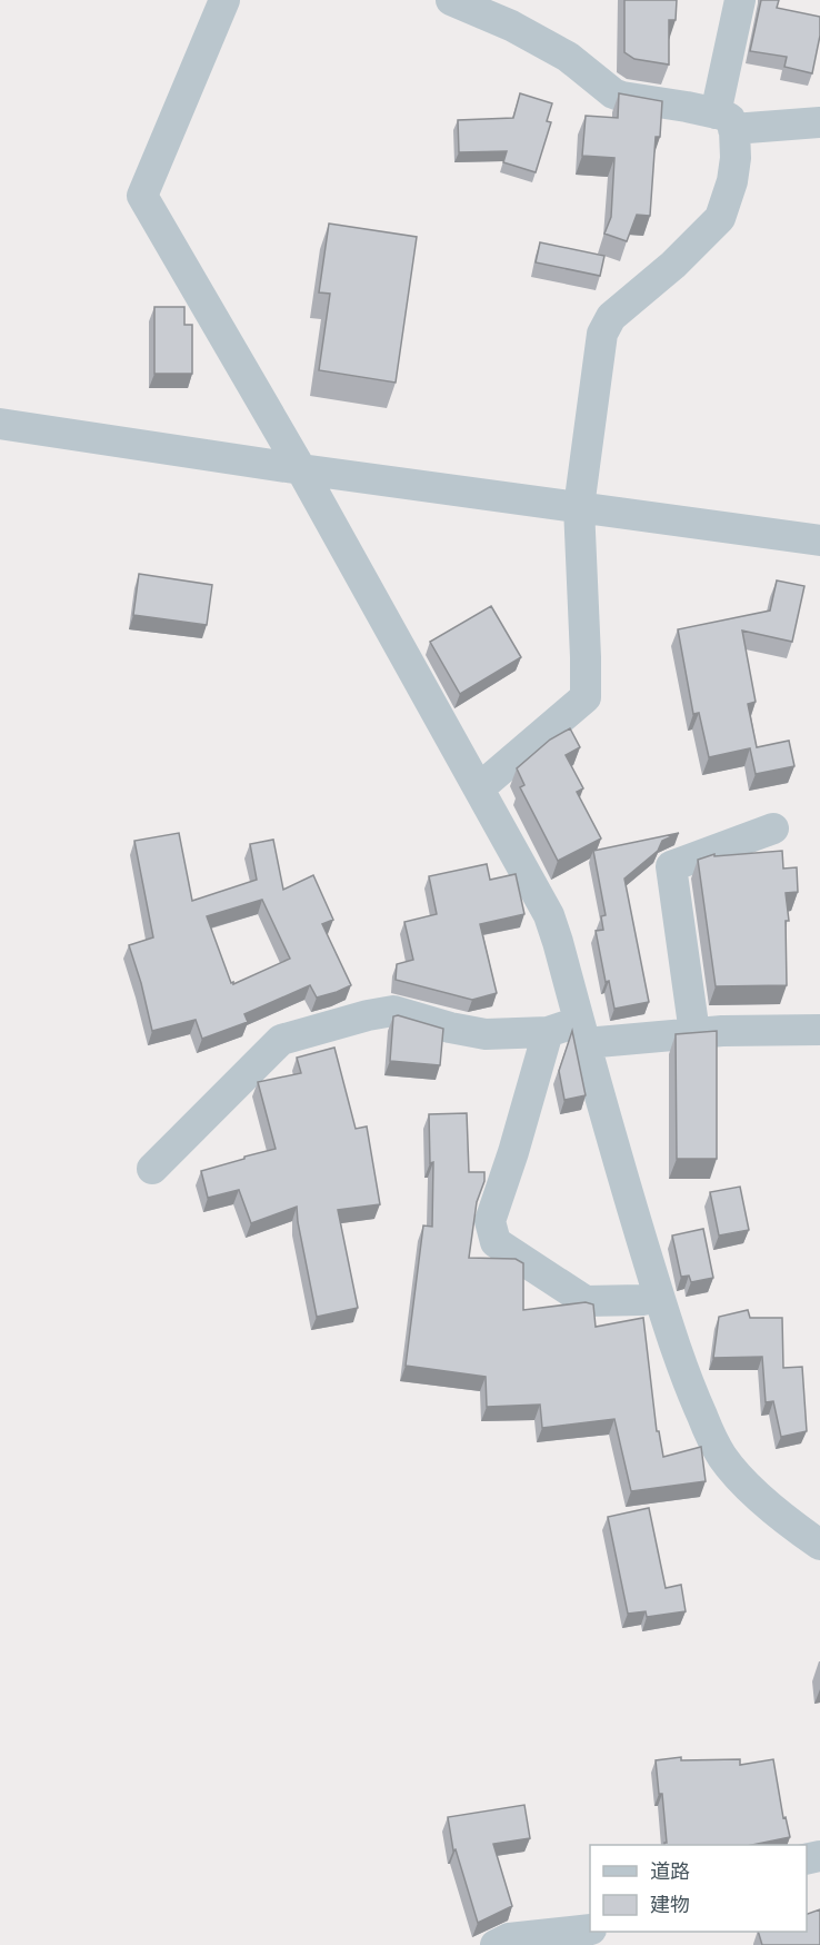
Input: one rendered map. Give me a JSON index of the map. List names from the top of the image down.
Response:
{
  "legend": ["道路", "建物"]
}
